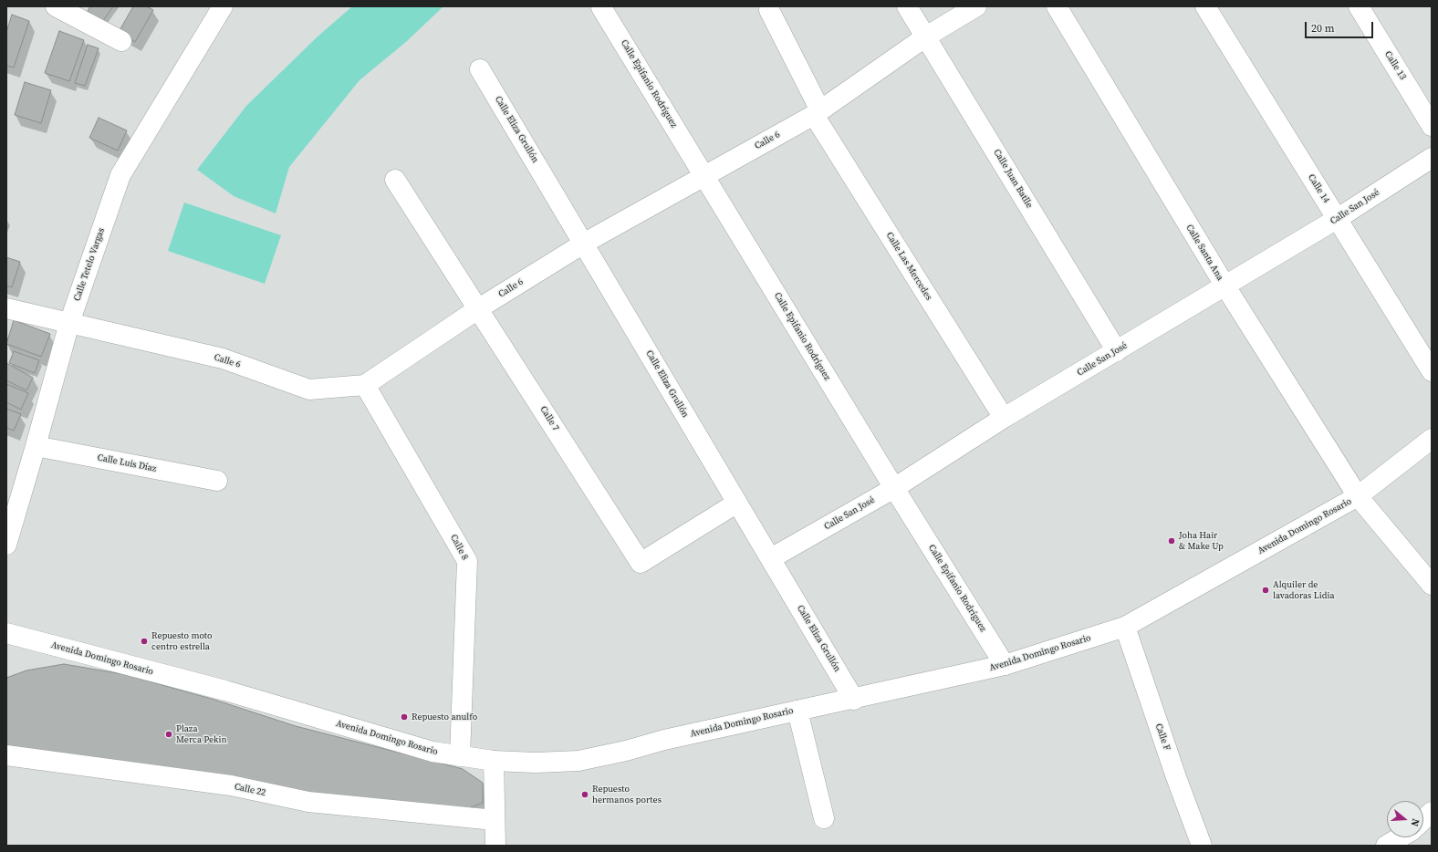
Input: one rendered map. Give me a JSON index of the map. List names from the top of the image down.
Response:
{
  "streets": {
    "street": [
      "Calle 13",
      "Calle Epifanio Rodríguez",
      "Calle Eliza Grullón",
      "Calle 6",
      "Calle Juan Batlle",
      "Calle 14",
      "Calle San José",
      "Calle Santa Ana",
      "Calle Tetelo Vargas",
      "Calle Las Mercedes",
      "Calle 7",
      "Calle Luis Díaz",
      "Avenida Domingo Rosario",
      "Calle 8",
      "Calle F",
      "Calle 22"
    ]
  },
  "crossings": [
    ["Calle Epifanio Rodríguez", "Calle 6"],
    ["Calle Epifanio Rodríguez", "Calle San José"],
    ["Calle Epifanio Rodríguez", "Avenida Domingo Rosario"],
    ["Calle Eliza Grullón", "Calle 6"],
    ["Calle Eliza Grullón", "Calle San José"],
    ["Calle Eliza Grullón", "Calle 7"],
    ["Calle Eliza Grullón", "Avenida Domingo Rosario"],
    ["Calle 6", "Calle Juan Batlle"],
    ["Calle 6", "Calle Tetelo Vargas"],
    ["Calle 6", "Calle Las Mercedes"],
    ["Calle 6", "Calle 7"],
    ["Calle 6", "Calle 8"],
    ["Calle Juan Batlle", "Calle San José"],
    ["Calle 14", "Calle San José"],
    ["Calle San José", "Calle Santa Ana"],
    ["Calle San José", "Calle Las Mercedes"],
    ["Calle Santa Ana", "Avenida Domingo Rosario"],
    ["Calle Tetelo Vargas", "Calle Luis Díaz"],
    ["Avenida Domingo Rosario", "Calle 8"],
    ["Avenida Domingo Rosario", "Calle F"]
  ],
  "places": [
    "Joha Hair & Make Up",
    "Alquiler de lavadoras Lidia",
    "Repuesto moto centro estrella",
    "Repuesto anulfo",
    "Plaza Merca Pekin",
    "Repuesto hermanos portes"
  ],
  "scale_bar": "20 m",
  "north": "right"
}
